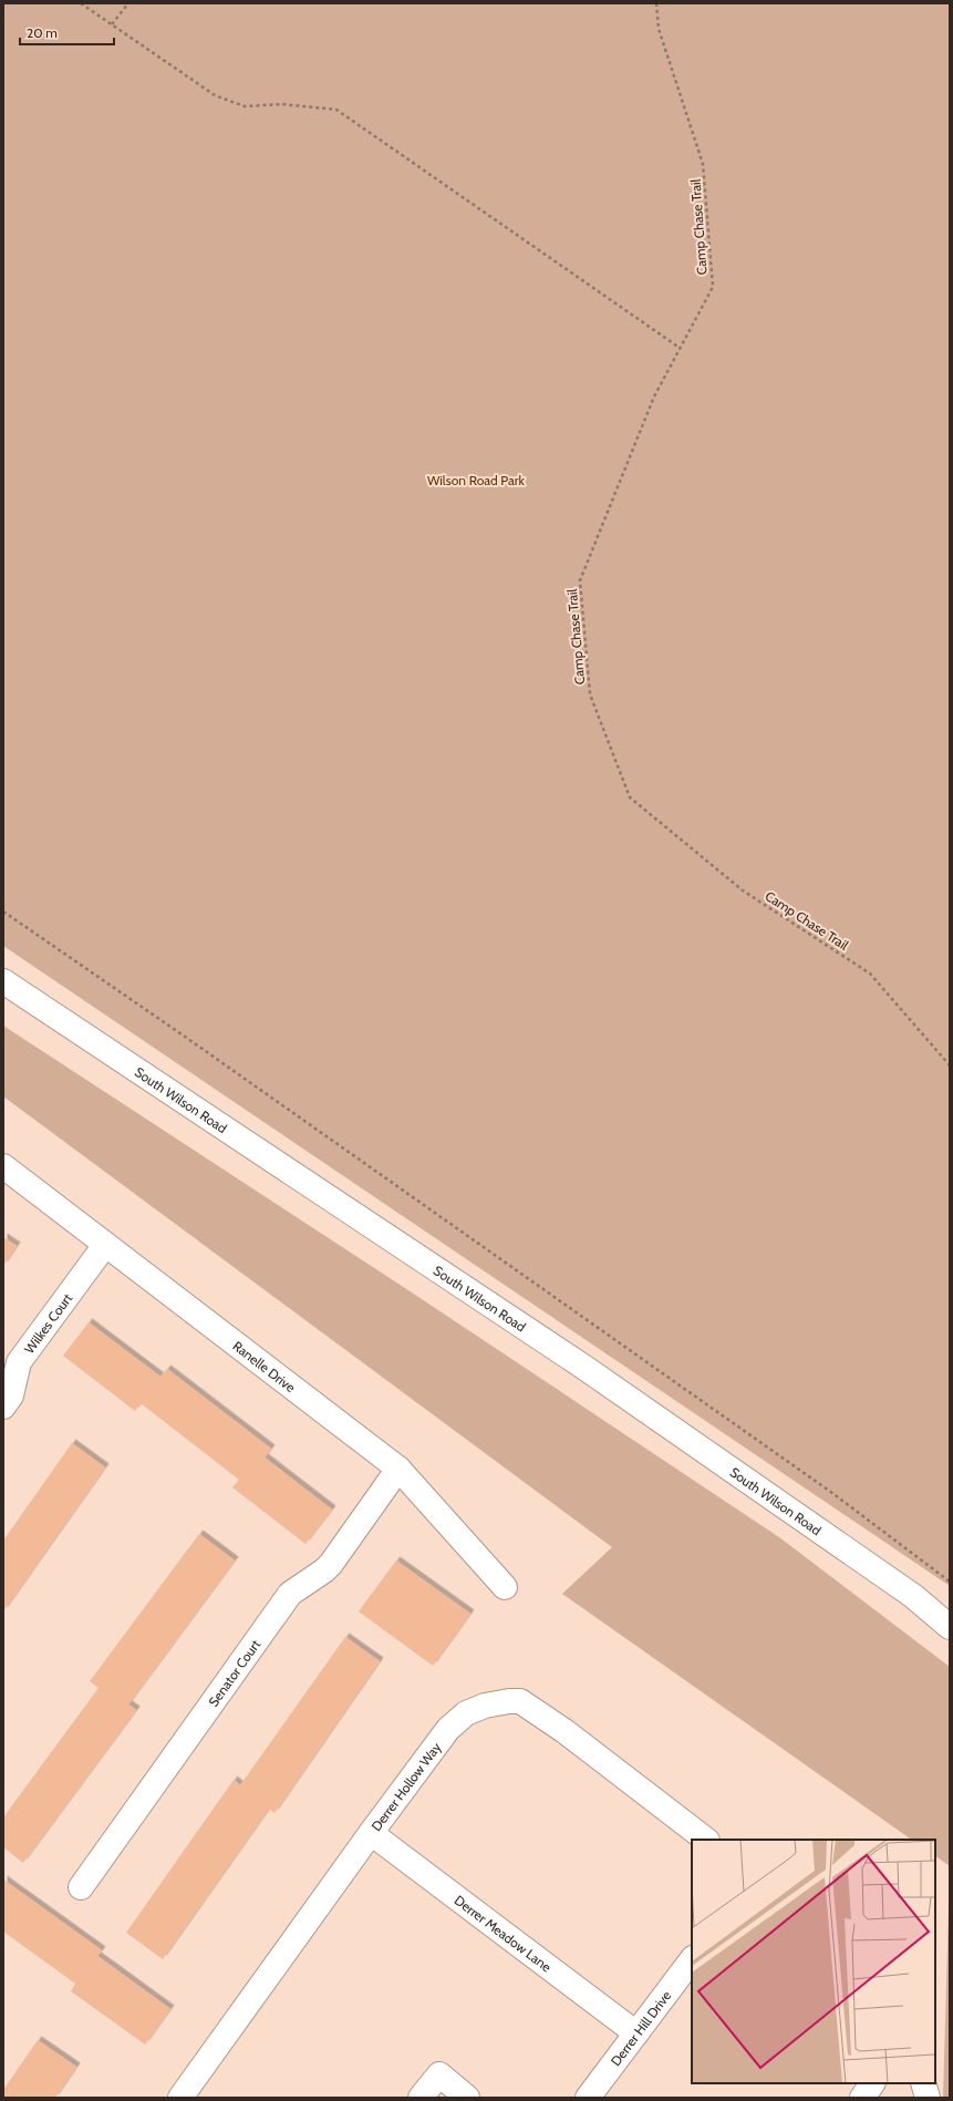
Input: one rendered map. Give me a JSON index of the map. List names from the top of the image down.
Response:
{
  "streets": {
    "street": [
      "South Wilson Road",
      "Wilkes Court",
      "Ranelle Drive",
      "Senator Court",
      "Derrer Hollow Way",
      "Derrer Meadow Lane",
      "Derrer Hill Drive"
    ],
    "path": ["Camp Chase Trail"]
  },
  "crossings": [
    ["Wilkes Court", "Ranelle Drive"],
    ["Ranelle Drive", "Senator Court"],
    ["Derrer Hollow Way", "Derrer Meadow Lane"],
    ["Derrer Meadow Lane", "Derrer Hill Drive"]
  ],
  "parks": ["Wilson Road Park"],
  "scale_bar": "20 m"
}
